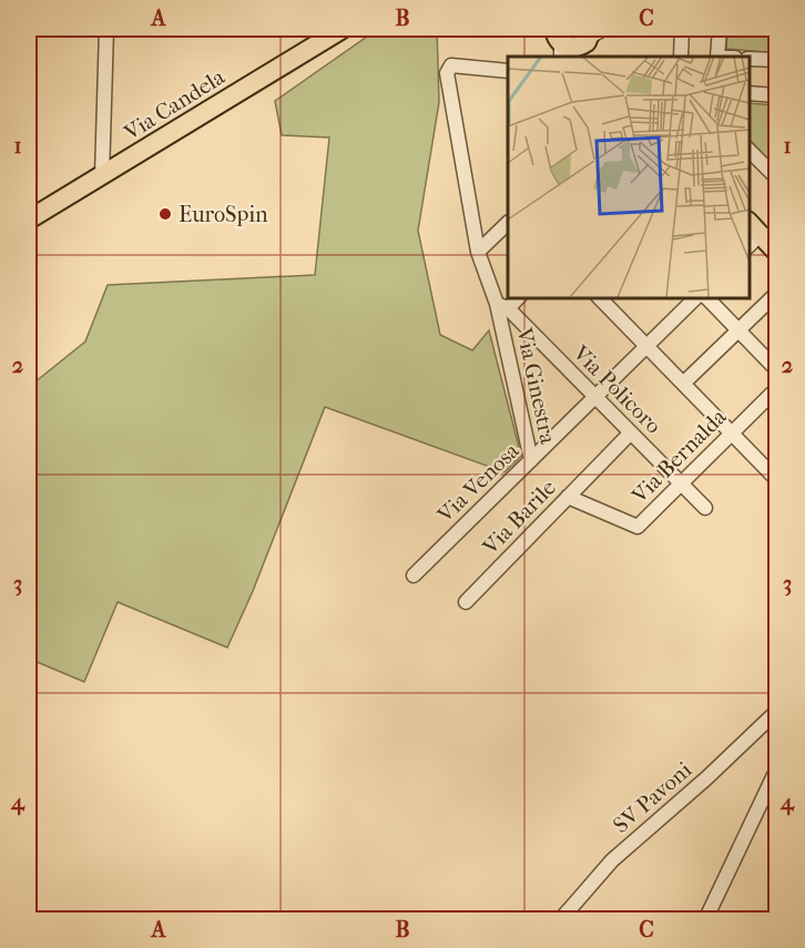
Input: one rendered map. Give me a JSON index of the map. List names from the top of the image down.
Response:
{
  "streets": {
    "main road": ["Via Candela"],
    "street": [
      "Via Ginestra",
      "Via Policoro",
      "Via Bernalda",
      "Via Venosa",
      "Via Barile",
      "SV Pavoni"
    ]
  },
  "crossings": [
    ["Via Ginestra", "Via Policoro"],
    ["Via Ginestra", "Via Venosa"],
    ["Via Policoro", "Via Bernalda"],
    ["Via Policoro", "Via Venosa"],
    ["Via Policoro", "Via Barile"],
    ["Via Bernalda", "Via Barile"]
  ],
  "places": ["EuroSpin"],
  "grid": {
    "columns": ["A", "B", "C"],
    "rows": [
      "1",
      "2",
      "3",
      "4"
    ]
  }
}
